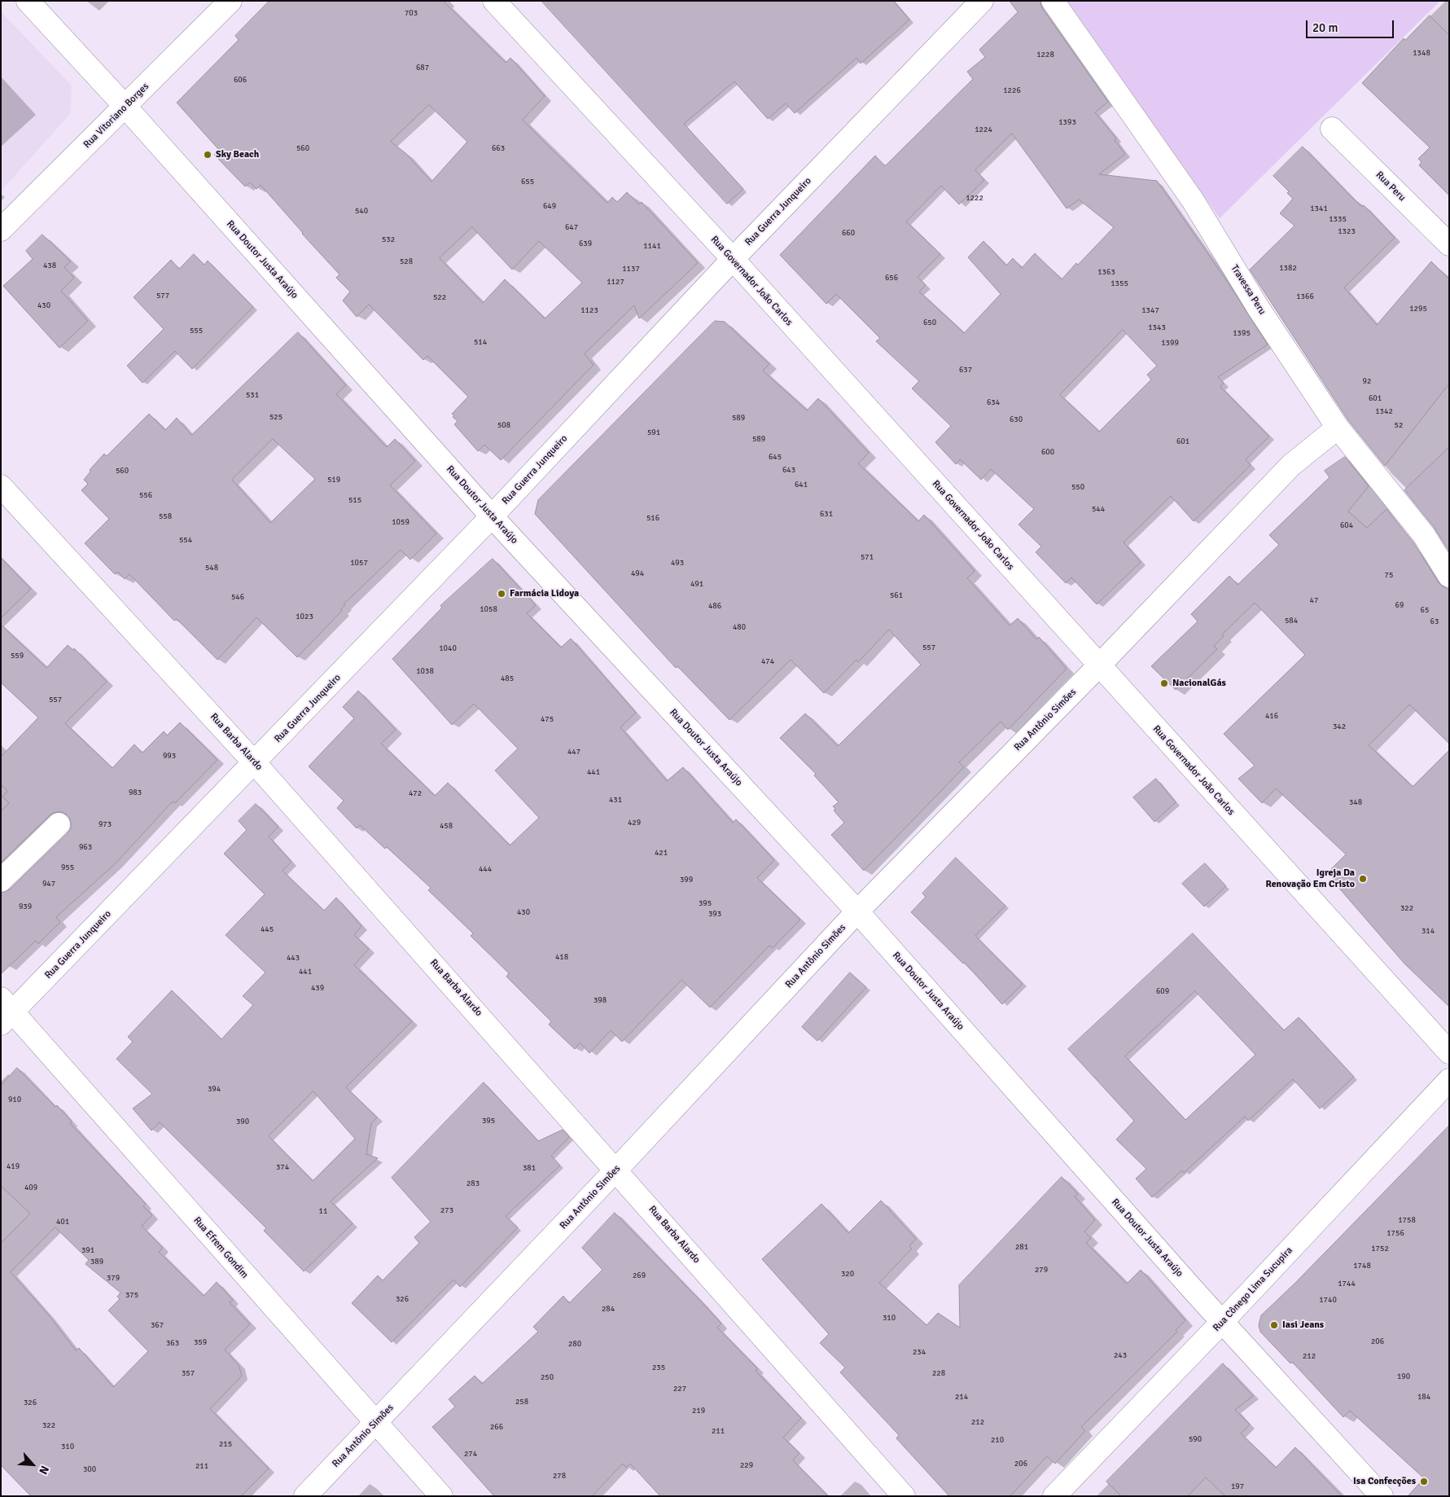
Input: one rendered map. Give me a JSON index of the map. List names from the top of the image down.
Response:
{
  "streets": {
    "street": [
      "Rua Vitoriano Borges",
      "Rua Peru",
      "Rua Guerra Junqueiro",
      "Rua Doutor Justa Araújo",
      "Rua Governador João Carlos",
      "Travessa Peru",
      "Rua Antônio Simões",
      "Rua Barba Alardo",
      "Rua Efrem Gondim",
      "Rua Cônego Lima Sucupira"
    ]
  },
  "crossings": [
    ["Rua Vitoriano Borges", "Rua Doutor Justa Araújo"],
    ["Rua Guerra Junqueiro", "Rua Doutor Justa Araújo"],
    ["Rua Guerra Junqueiro", "Rua Governador João Carlos"],
    ["Rua Guerra Junqueiro", "Rua Barba Alardo"],
    ["Rua Guerra Junqueiro", "Rua Efrem Gondim"],
    ["Rua Doutor Justa Araújo", "Rua Antônio Simões"],
    ["Rua Doutor Justa Araújo", "Rua Cônego Lima Sucupira"],
    ["Rua Governador João Carlos", "Rua Antônio Simões"],
    ["Travessa Peru", "Rua Antônio Simões"],
    ["Rua Antônio Simões", "Rua Barba Alardo"],
    ["Rua Antônio Simões", "Rua Efrem Gondim"]
  ],
  "places": [
    "Sky Beach",
    "Farmácia Lidoya",
    "NacionalGás",
    "Igreja Da Renovação Em Cristo",
    "Iasi Jeans",
    "Isa Confecções"
  ],
  "house_numbers": [
    "703",
    "1348",
    "1228",
    "687",
    "606",
    "1226",
    "1393",
    "1224",
    "560",
    "663",
    "655",
    "1222",
    "649",
    "1341",
    "540",
    "1335",
    "647",
    "1323",
    "660",
    "532",
    "639",
    "1141",
    "528",
    "438",
    "1382",
    "1137",
    "1363",
    "656",
    "1127",
    "1355",
    "577",
    "1366",
    "522",
    "430",
    "1295",
    "1123",
    "1347",
    "650",
    "1343",
    "555",
    "1395",
    "514",
    "1399",
    "637",
    "92",
    "531",
    "601",
    "634",
    "1342",
    "525",
    "589",
    "630",
    "508",
    "52",
    "591",
    "589",
    "601",
    "600",
    "645",
    "643",
    "560",
    "519",
    "641",
    "550",
    "556",
    "515",
    "544",
    "631",
    "558",
    "516",
    "1059",
    "604",
    "554",
    "571",
    "1057",
    "493",
    "548",
    "494",
    "75",
    "491",
    "561",
    "546",
    "47",
    "69",
    "486",
    "1058",
    "65",
    "1023",
    "584",
    "63",
    "480",
    "557",
    "1040",
    "559",
    "474",
    "1038",
    "485",
    "557",
    "416",
    "475",
    "342",
    "447",
    "993",
    "441",
    "983",
    "472",
    "431",
    "348",
    "429",
    "973",
    "458",
    "963",
    "421",
    "955",
    "444",
    "399",
    "947",
    "395",
    "939",
    "322",
    "430",
    "393",
    "445",
    "314",
    "418",
    "443",
    "441",
    "439",
    "609",
    "398",
    "394",
    "910",
    "395",
    "390",
    "419",
    "374",
    "381",
    "283",
    "409",
    "273",
    "11",
    "1758",
    "401",
    "1756",
    "281",
    "1752",
    "391",
    "389",
    "1748",
    "279",
    "320",
    "269",
    "379",
    "1744",
    "375",
    "326",
    "1740",
    "284",
    "310",
    "367",
    "206",
    "359",
    "363",
    "280",
    "234",
    "243",
    "212",
    "235",
    "357",
    "228",
    "190",
    "250",
    "227",
    "214",
    "184",
    "258",
    "326",
    "219",
    "212",
    "322",
    "266",
    "211",
    "590",
    "210",
    "215",
    "310",
    "274",
    "206",
    "229",
    "211",
    "300",
    "278",
    "197"
  ],
  "scale_bar": "20 m",
  "north": "bottom right"
}
